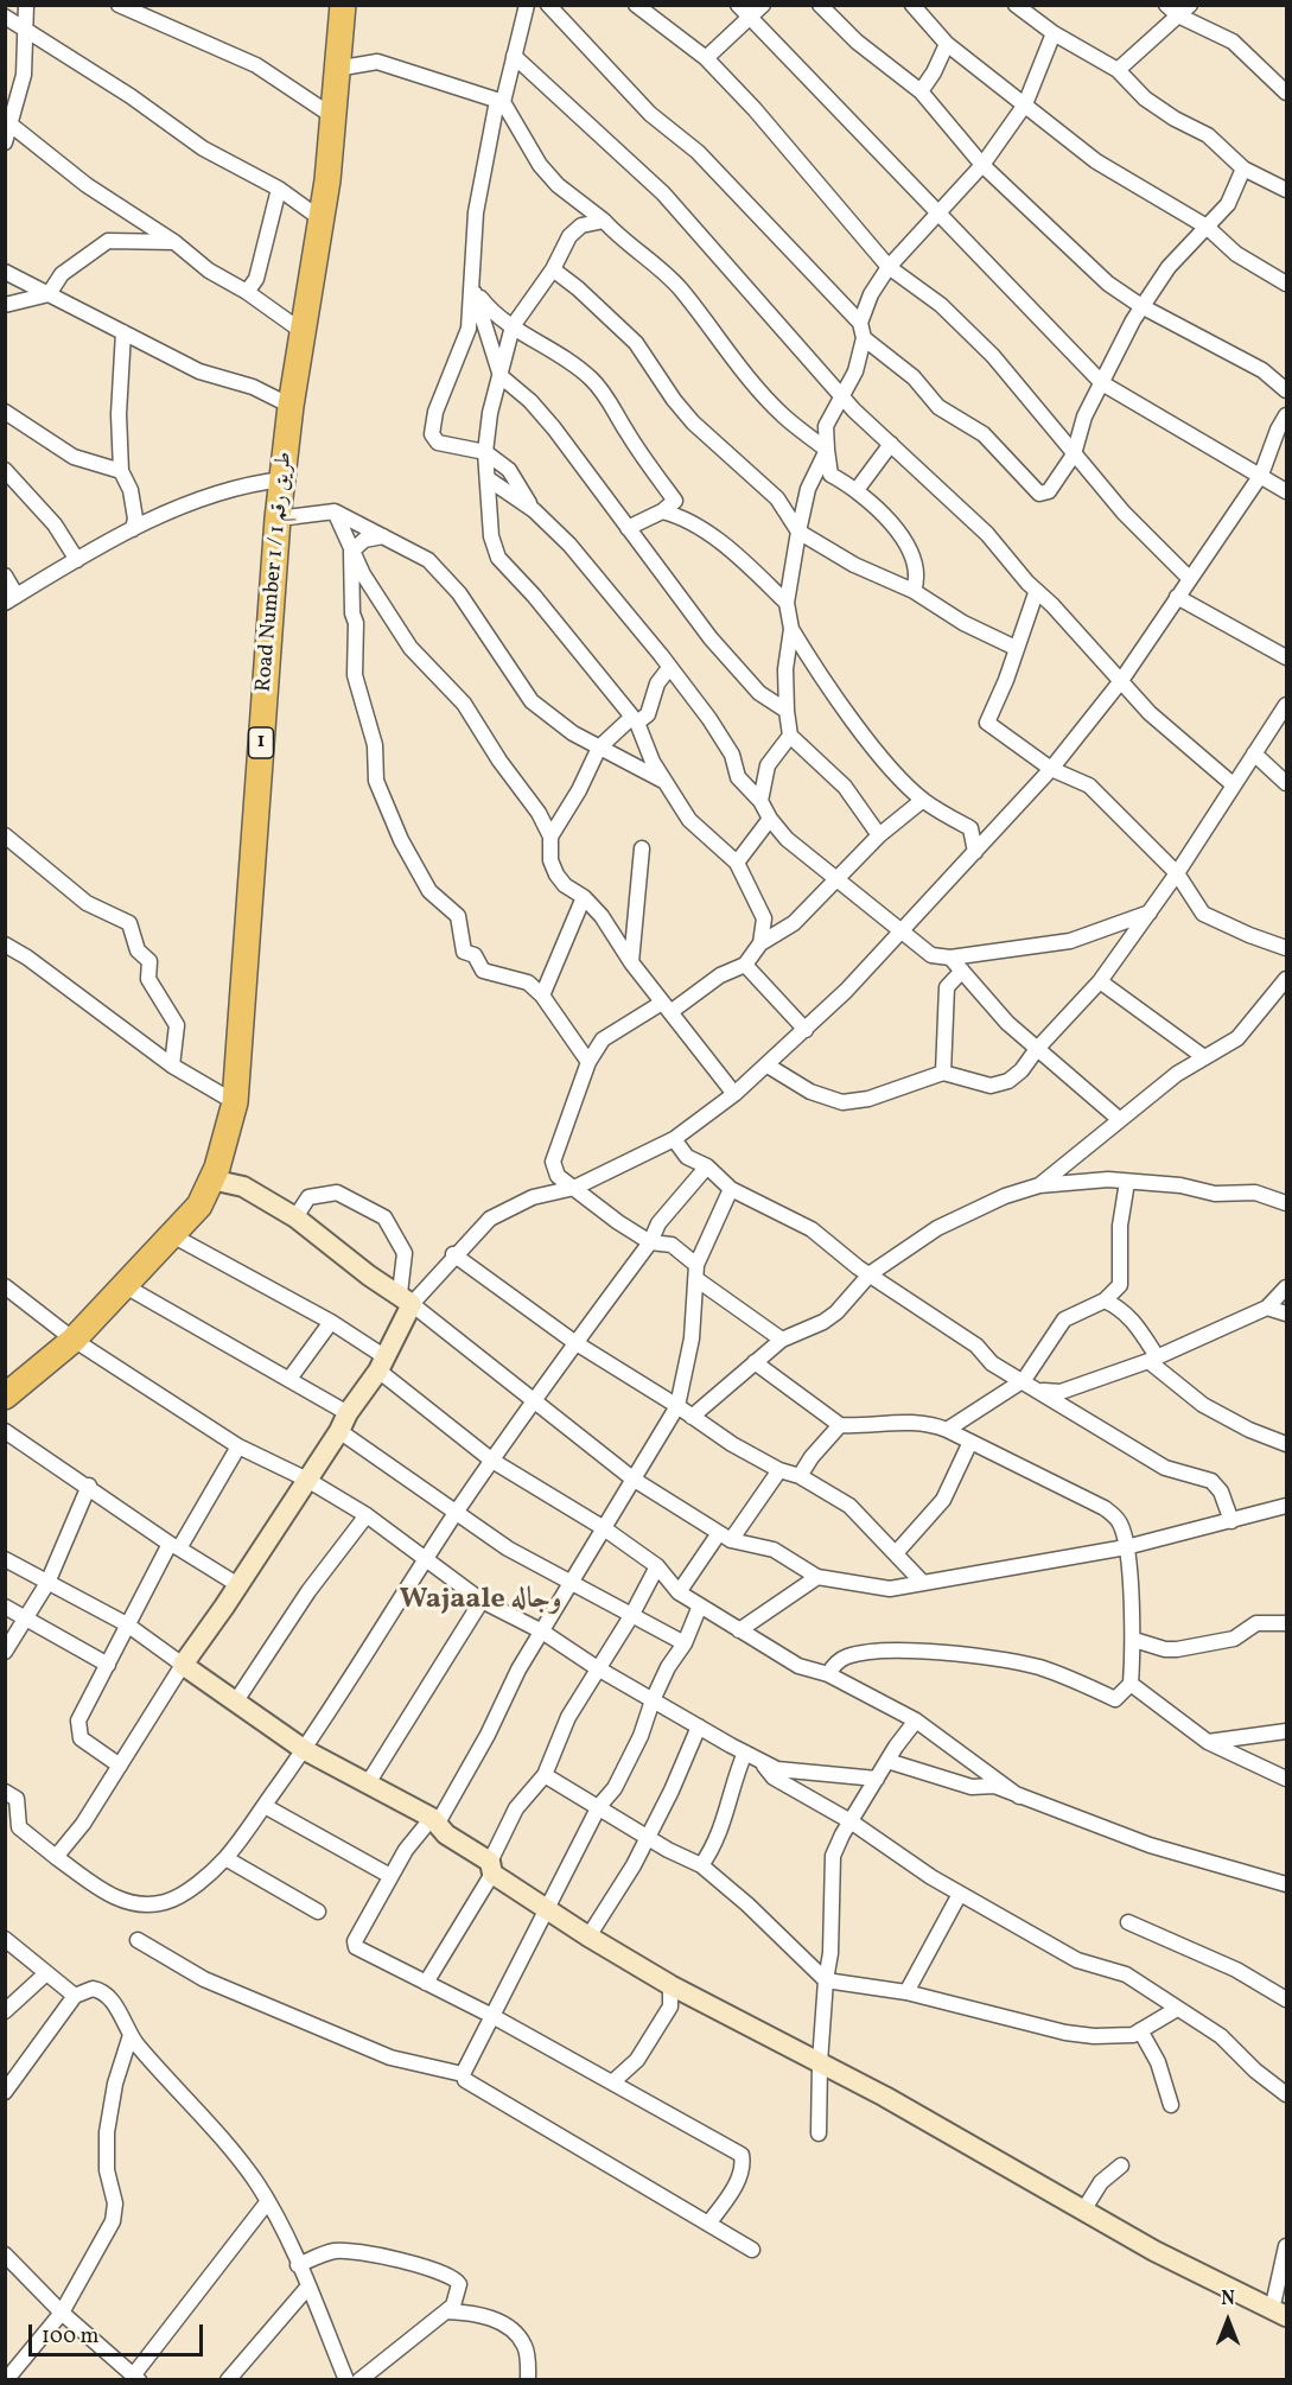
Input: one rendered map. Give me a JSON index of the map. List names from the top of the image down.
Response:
{
  "streets": {
    "highway": ["Road Number 1 / طريق رقم 1", "1"]
  },
  "districts": ["Wajaale وجاله"],
  "scale_bar": "100 m",
  "north": "top"
}
